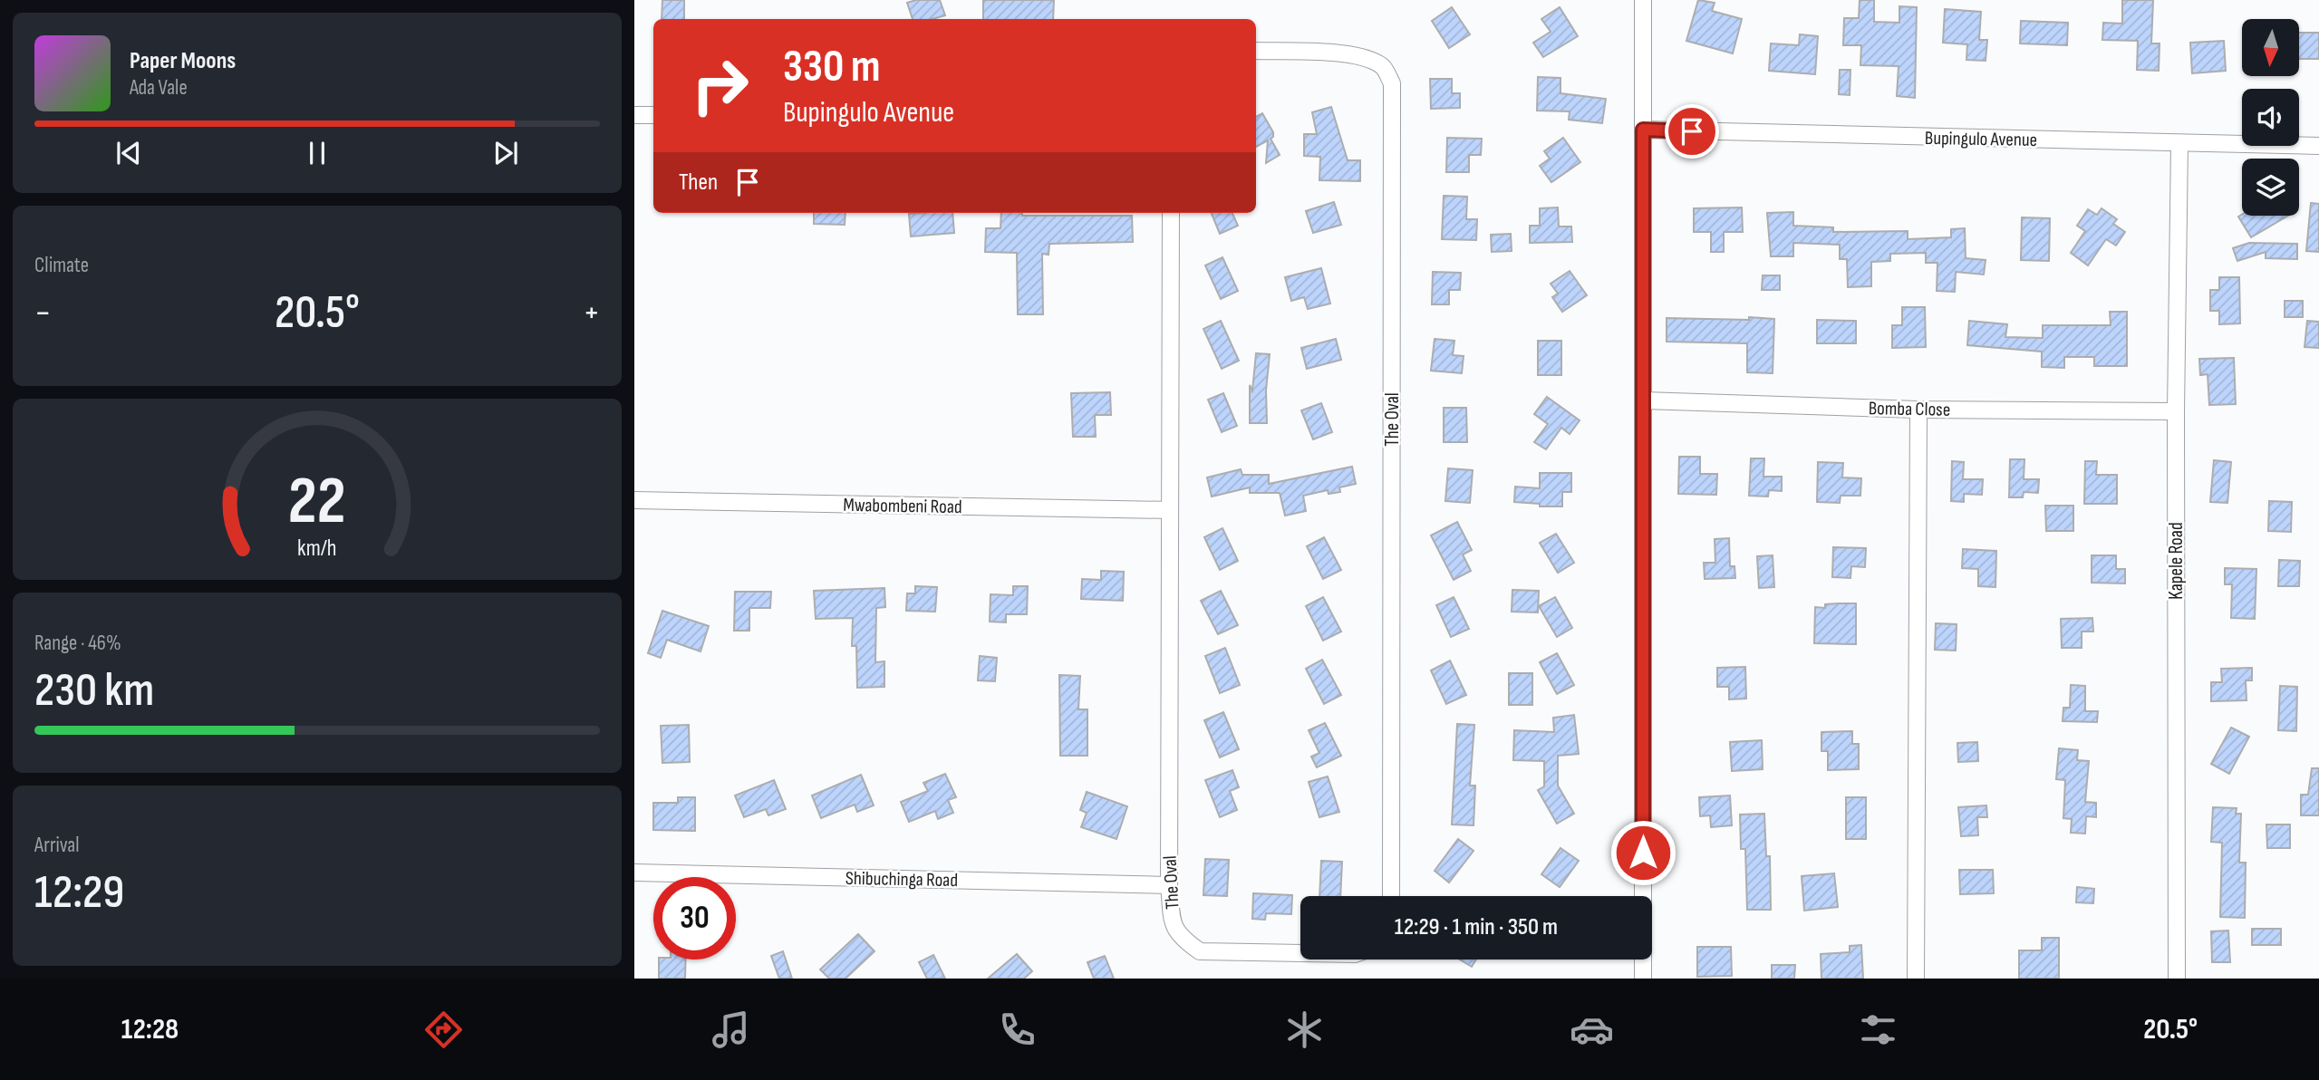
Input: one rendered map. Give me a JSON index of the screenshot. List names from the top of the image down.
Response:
{
  "streets": {
    "street": [
      "Bupingulo Avenue",
      "Bomba Close",
      "The Oval",
      "Mwabombeni Road",
      "Kapele Road",
      "Shibuchinga Road"
    ]
  },
  "crossings": [
    ["Bupingulo Avenue", "Kapele Road"],
    ["Bomba Close", "Kapele Road"],
    ["The Oval", "Mwabombeni Road"],
    ["The Oval", "Shibuchinga Road"]
  ],
  "north": "bottom",
  "page": {
    "turn": ["330 m", "Bupingulo Avenue"],
    "song": ["Paper Moons", "Ada Vale"],
    "then": "Then",
    "tile": [
      "Climate",
      ["Range · 46%", "230 km"],
      ["Arrival", "12:29"]
    ],
    "heat": ["−", "20.5°", "+"],
    "limit": "30",
    "trip": "12:29 · 1 min · 350 m",
    "tabs": ["12:28", "20.5°"],
    "gauge": ["22", "km/h"]
  }
}
